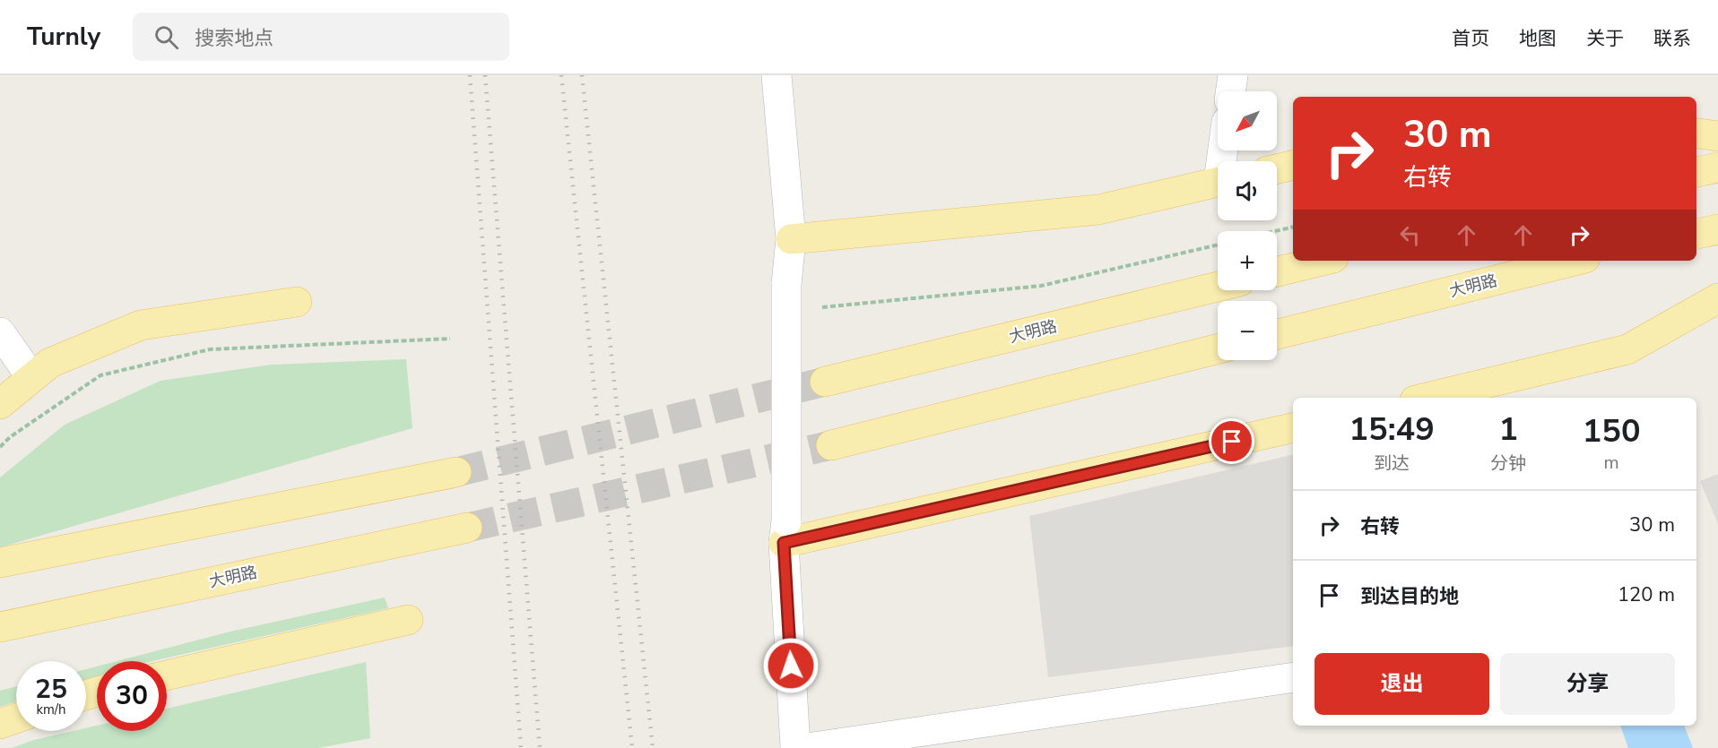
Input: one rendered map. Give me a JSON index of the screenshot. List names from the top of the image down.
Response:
{
  "streets": {
    "main road": ["大明路"]
  },
  "north": "bottom left",
  "page": {
    "header": "Turnly",
    "search": "搜索地点",
    "nav": [
      "首页",
      "地图",
      "关于",
      "联系"
    ],
    "map_buttons": ["+", "−"],
    "turn": ["30 m", "右转"],
    "eta": [
      "15:49",
      "到达",
      "1",
      "分钟",
      "150",
      "m"
    ],
    "list": [
      {
        "name": "右转",
        "value": "30 m"
      },
      {
        "name": "到达目的地",
        "value": "120 m"
      }
    ],
    "buttons": ["退出", "分享"],
    "speed": "25 km/h",
    "limit": "30"
  }
}
